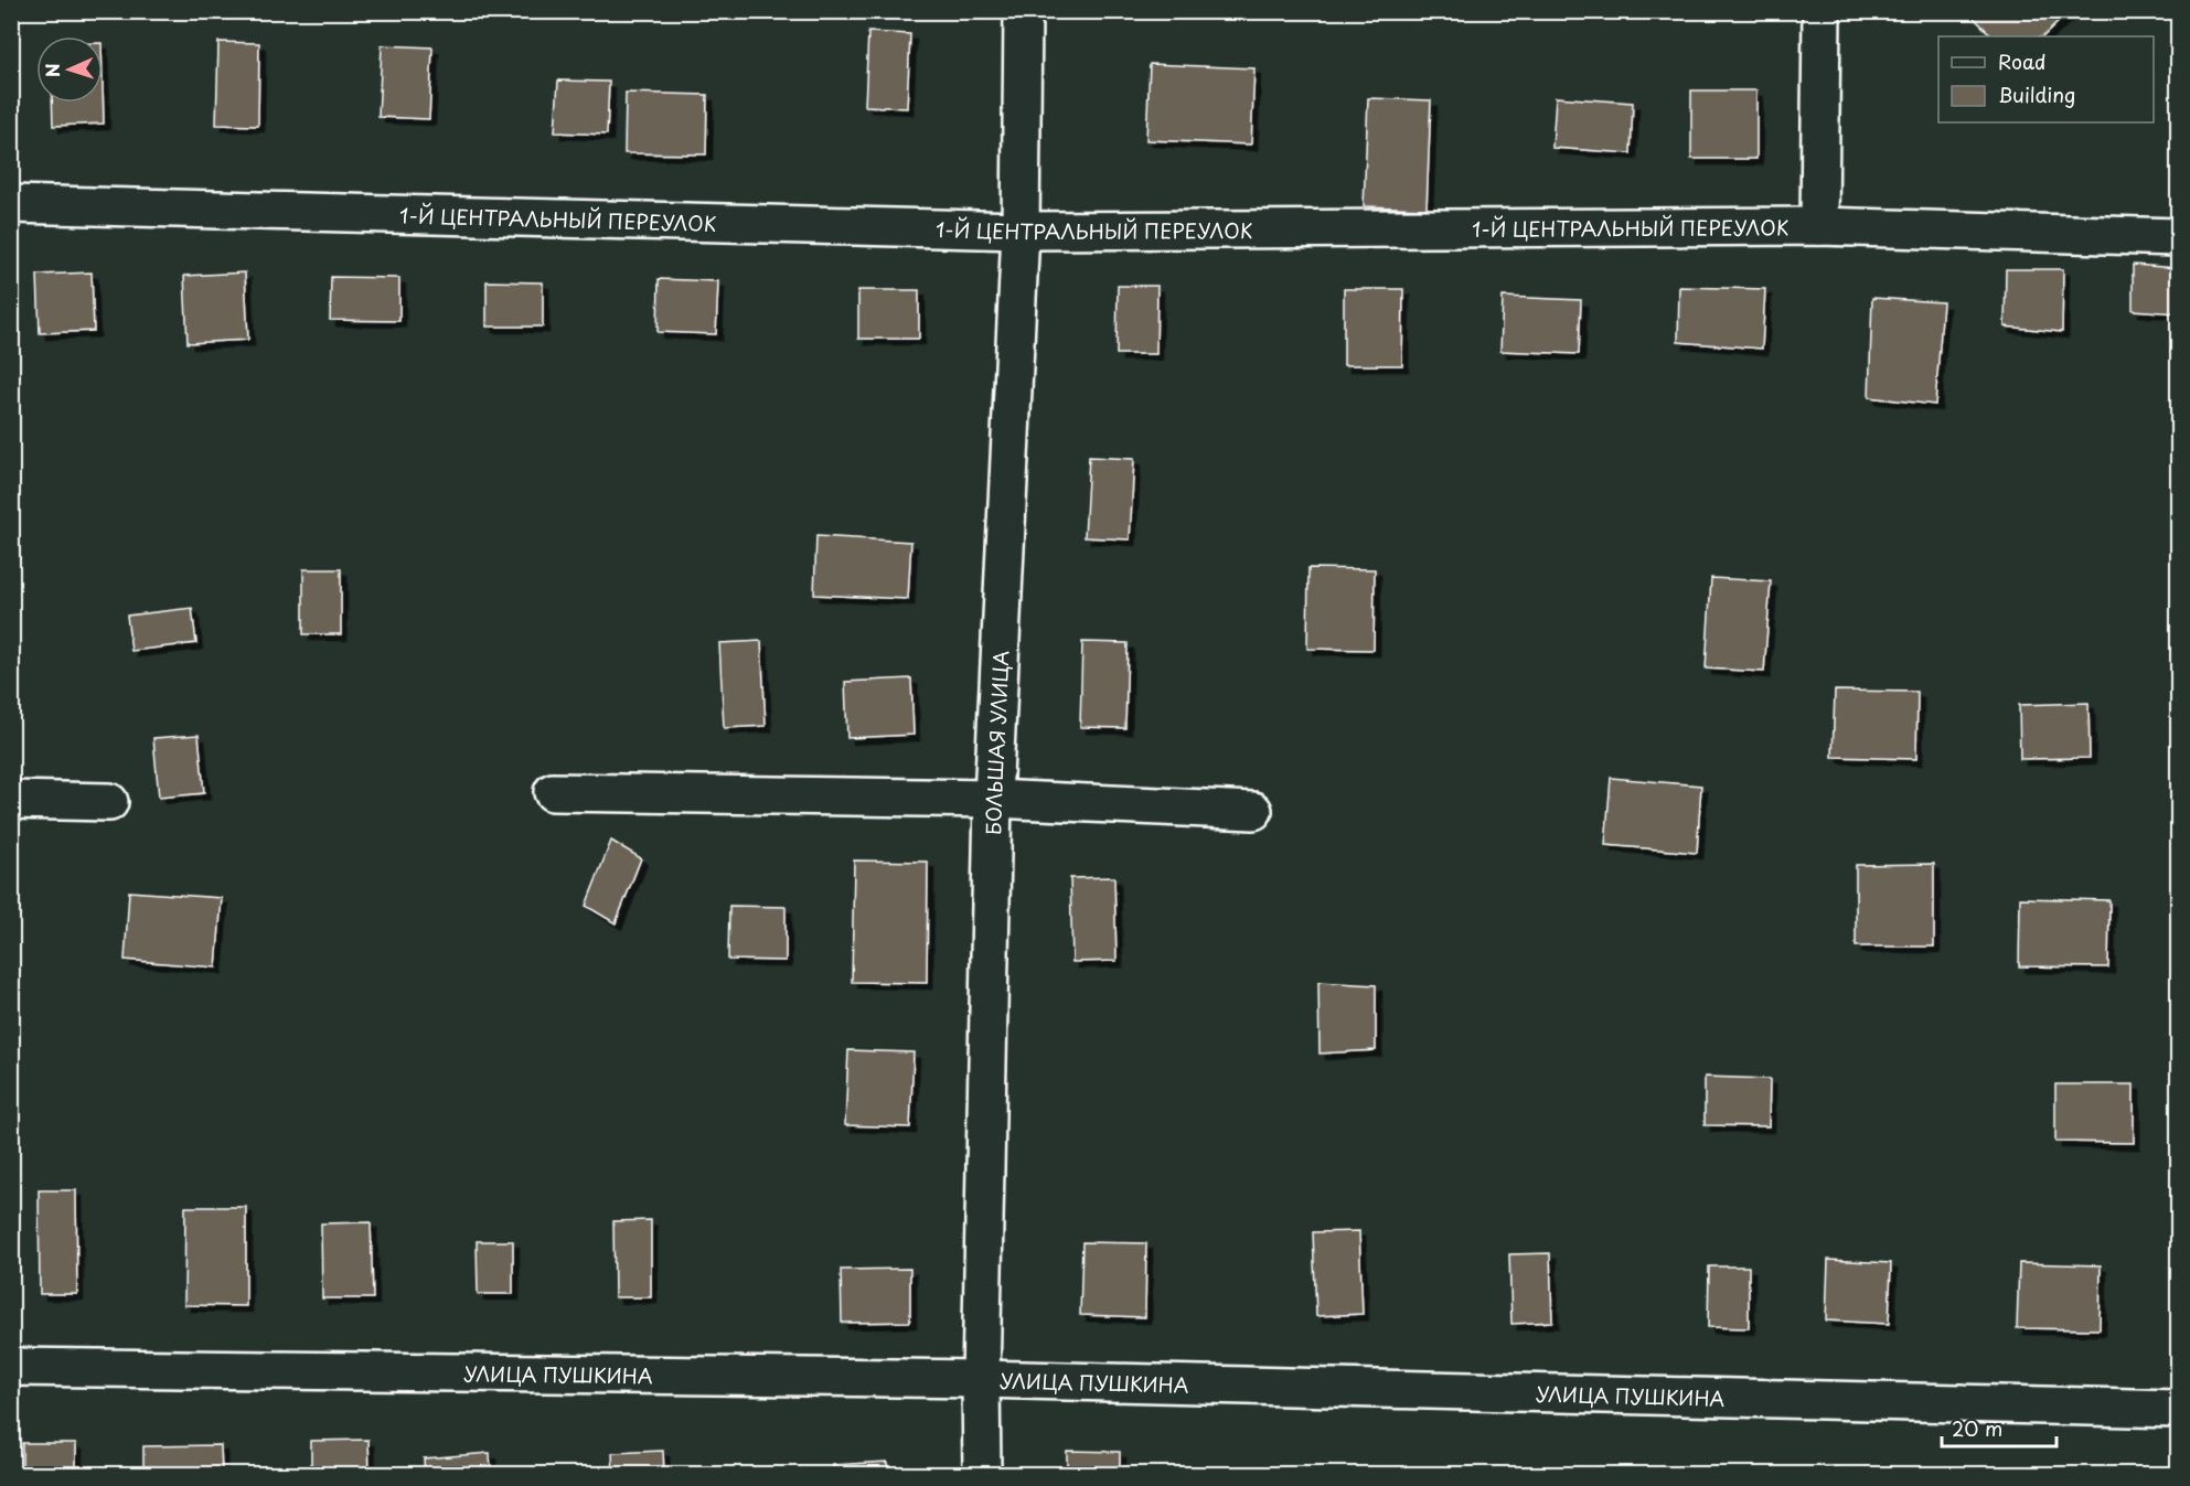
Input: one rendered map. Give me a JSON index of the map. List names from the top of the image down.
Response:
{
  "streets": {
    "street": ["1-Й ЦЕНТРАЛЬНЫЙ ПЕРЕУЛОК", "БОЛЬШАЯ УЛИЦА", "УЛИЦА ПУШКИНА"]
  },
  "crossings": [
    ["1-Й ЦЕНТРАЛЬНЫЙ ПЕРЕУЛОК", "БОЛЬШАЯ УЛИЦА"],
    ["БОЛЬШАЯ УЛИЦА", "УЛИЦА ПУШКИНА"]
  ],
  "legend": ["Road", "Building"],
  "scale_bar": "20 m",
  "north": "left"
}
